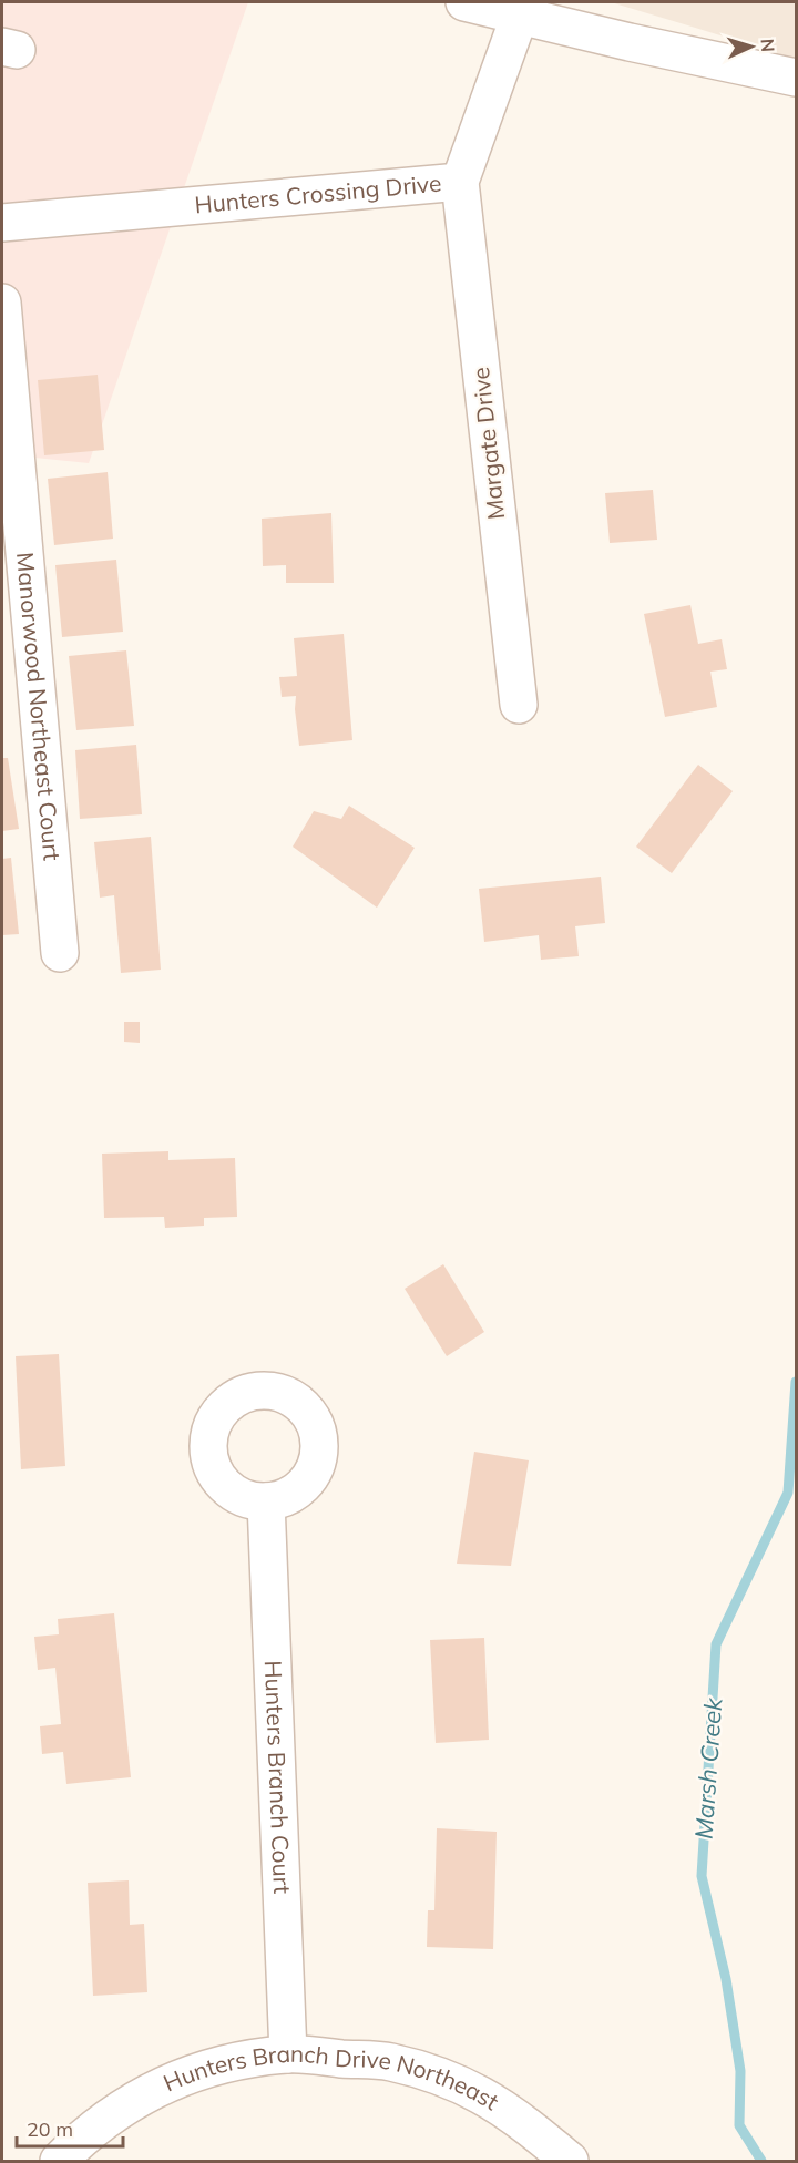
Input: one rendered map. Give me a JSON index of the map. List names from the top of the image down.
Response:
{
  "streets": {
    "street": [
      "Hunters Crossing Drive",
      "Margate Drive",
      "Manorwood Northeast Court",
      "Hunters Branch Court",
      "Hunters Branch Drive Northeast"
    ]
  },
  "crossings": [
    ["Hunters Crossing Drive", "Margate Drive"],
    ["Hunters Branch Court", "Hunters Branch Drive Northeast"]
  ],
  "water": ["Marsh Creek"],
  "scale_bar": "20 m",
  "north": "right"
}
